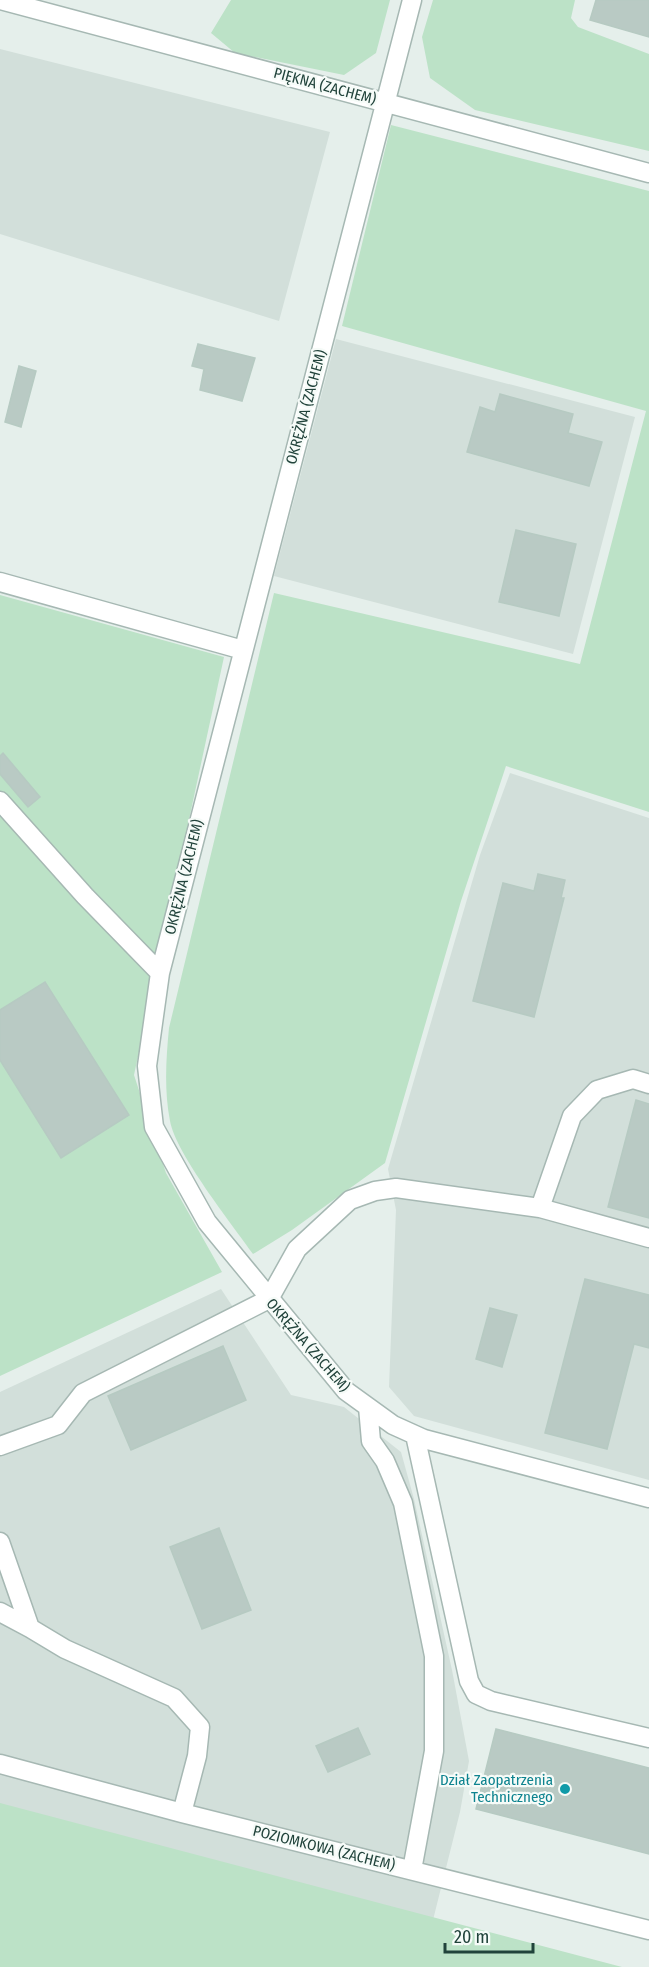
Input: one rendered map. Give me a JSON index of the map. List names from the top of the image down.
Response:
{
  "streets": {
    "lane": ["PIĘKNA (ZACHEM)", "OKRĘŻNA (ZACHEM)", "POZIOMKOWA (ZACHEM)"]
  },
  "crossings": [
    ["PIĘKNA (ZACHEM)", "OKRĘŻNA (ZACHEM)"]
  ],
  "places": ["Dział Zaopatrzenia Technicznego"],
  "scale_bar": "20 m"
}
